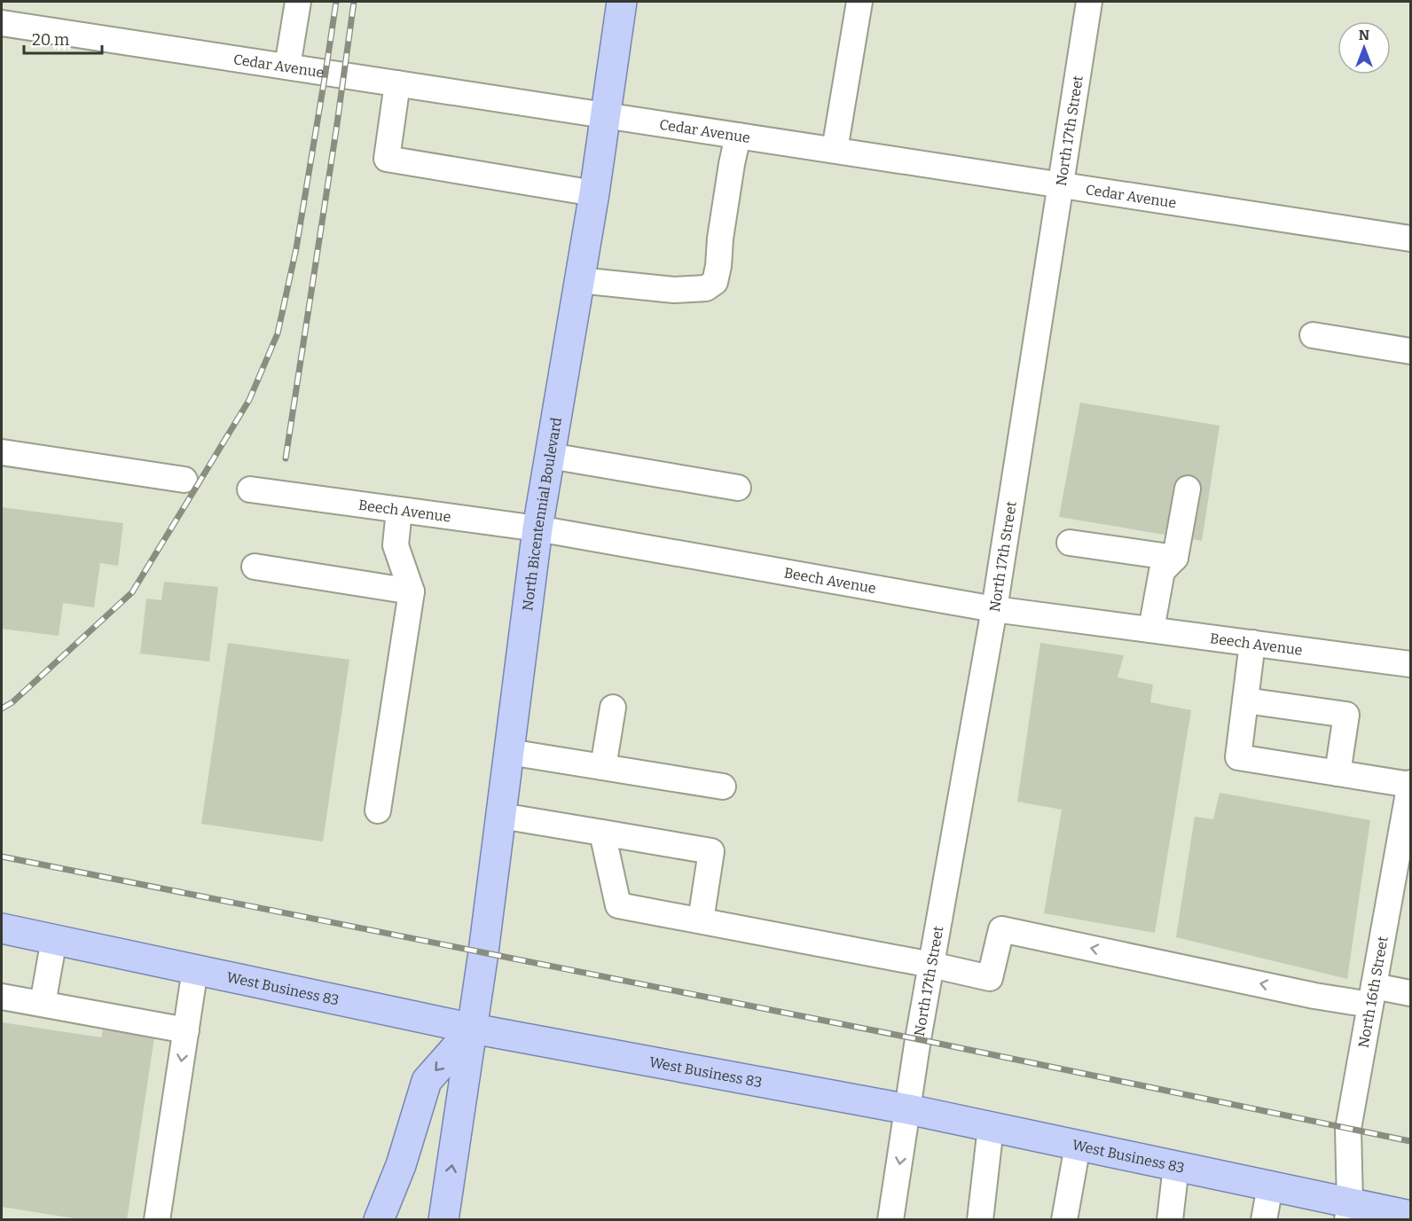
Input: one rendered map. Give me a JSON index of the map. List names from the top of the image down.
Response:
{
  "streets": {
    "main road": ["North Bicentennial Boulevard", "West Business 83"],
    "street": [
      "Cedar Avenue",
      "North 17th Street",
      "Beech Avenue",
      "North 16th Street"
    ]
  },
  "crossings": [
    ["Cedar Avenue", "North 17th Street"],
    ["Cedar Avenue", "North Bicentennial Boulevard"],
    ["North 17th Street", "Beech Avenue"],
    ["North 17th Street", "West Business 83"],
    ["Beech Avenue", "North Bicentennial Boulevard"],
    ["North Bicentennial Boulevard", "West Business 83"],
    ["West Business 83", "North 16th Street"]
  ],
  "scale_bar": "20 m",
  "north": "top"
}
